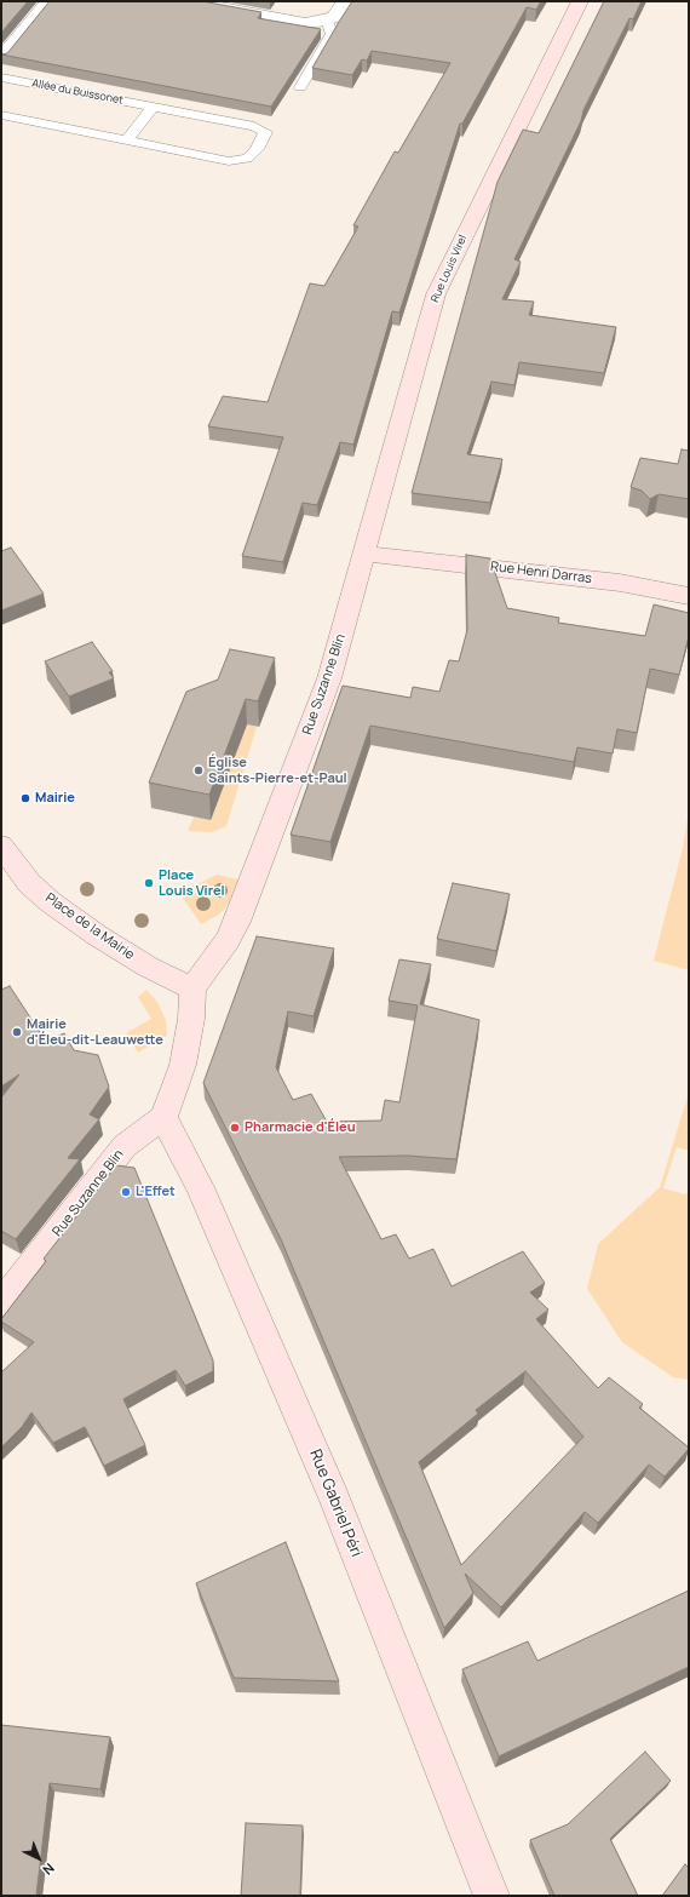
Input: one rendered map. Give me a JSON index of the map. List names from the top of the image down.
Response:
{
  "streets": {
    "street": [
      "Rue Louis Virel",
      "Rue Henri Darras",
      "Rue Suzanne Blin",
      "Place de la Mairie",
      "Rue Gabriel Péri"
    ],
    "lane": ["Allée du Buissonet"]
  },
  "crossings": [
    ["Rue Louis Virel", "Rue Henri Darras"],
    ["Rue Louis Virel", "Rue Suzanne Blin"],
    ["Rue Henri Darras", "Rue Suzanne Blin"],
    ["Rue Suzanne Blin", "Place de la Mairie"],
    ["Rue Suzanne Blin", "Rue Gabriel Péri"]
  ],
  "places": [
    "Église Saints-Pierre-et-Paul",
    "Mairie",
    "Place Louis Virel",
    "Mairie d'Éleu-dit-Leauwette",
    "Pharmacie d'Éleu",
    "L'Effet"
  ],
  "north": "bottom right"
}
